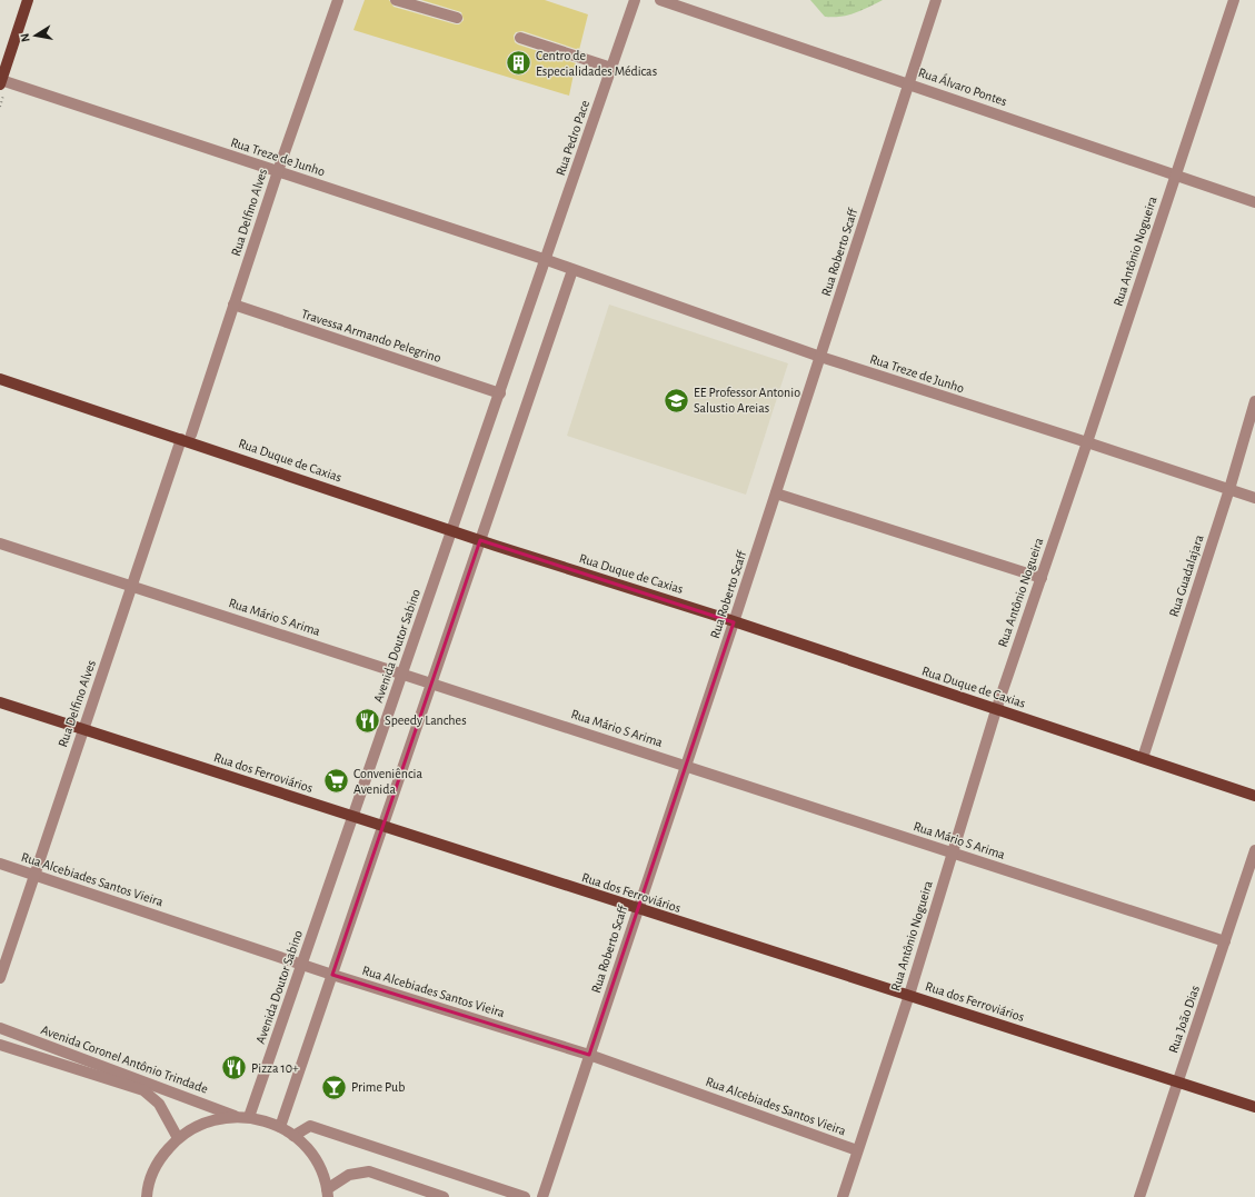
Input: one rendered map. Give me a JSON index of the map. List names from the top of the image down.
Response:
{
  "streets": {
    "main road": ["Rua Duque de Caxias", "Rua dos Ferroviários"],
    "street": [
      "Rua Álvaro Pontes",
      "Rua Pedro Pace",
      "Rua Treze de Junho",
      "Rua Delfino Alves",
      "Rua Antônio Nogueira",
      "Rua Roberto Scaff",
      "Travessa Armando Pelegrino",
      "Rua Guadalajara",
      "Rua Mário S Arima",
      "Avenida Doutor Sabino",
      "Rua Alcebiades Santos Vieira",
      "Rua João Dias",
      "Avenida Coronel Antônio Trindade"
    ]
  },
  "crossings": [
    ["Rua Álvaro Pontes", "Rua Antônio Nogueira"],
    ["Rua Álvaro Pontes", "Rua Roberto Scaff"],
    ["Rua Pedro Pace", "Rua Treze de Junho"],
    ["Rua Pedro Pace", "Avenida Doutor Sabino"],
    ["Rua Treze de Junho", "Rua Delfino Alves"],
    ["Rua Treze de Junho", "Rua Antônio Nogueira"],
    ["Rua Treze de Junho", "Rua Roberto Scaff"],
    ["Rua Treze de Junho", "Rua Guadalajara"],
    ["Rua Treze de Junho", "Avenida Doutor Sabino"],
    ["Rua Delfino Alves", "Travessa Armando Pelegrino"],
    ["Rua Delfino Alves", "Rua Duque de Caxias"],
    ["Rua Delfino Alves", "Rua Mário S Arima"],
    ["Rua Delfino Alves", "Rua dos Ferroviários"],
    ["Rua Delfino Alves", "Rua Alcebiades Santos Vieira"],
    ["Rua Antônio Nogueira", "Rua Duque de Caxias"],
    ["Rua Antônio Nogueira", "Rua Mário S Arima"],
    ["Rua Antônio Nogueira", "Rua dos Ferroviários"],
    ["Rua Antônio Nogueira", "Rua Alcebiades Santos Vieira"],
    ["Rua Roberto Scaff", "Rua Duque de Caxias"],
    ["Rua Roberto Scaff", "Rua Mário S Arima"],
    ["Rua Roberto Scaff", "Rua dos Ferroviários"],
    ["Rua Roberto Scaff", "Rua Alcebiades Santos Vieira"],
    ["Travessa Armando Pelegrino", "Avenida Doutor Sabino"],
    ["Rua Duque de Caxias", "Rua Guadalajara"],
    ["Rua Duque de Caxias", "Avenida Doutor Sabino"],
    ["Rua Mário S Arima", "Avenida Doutor Sabino"],
    ["Rua Mário S Arima", "Rua João Dias"],
    ["Avenida Doutor Sabino", "Rua dos Ferroviários"],
    ["Avenida Doutor Sabino", "Rua Alcebiades Santos Vieira"],
    ["Avenida Doutor Sabino", "Avenida Coronel Antônio Trindade"],
    ["Rua dos Ferroviários", "Rua João Dias"]
  ],
  "places": {
    "building": ["Centro de Especialidades Médicas"],
    "school or university": ["EE Professor Antonio Salustio Areias"],
    "restaurant": ["Speedy Lanches", "Pizza 10+"],
    "supermarket": ["Conveniência Avenida"],
    "bar": ["Prime Pub"]
  },
  "north": "left"
}
